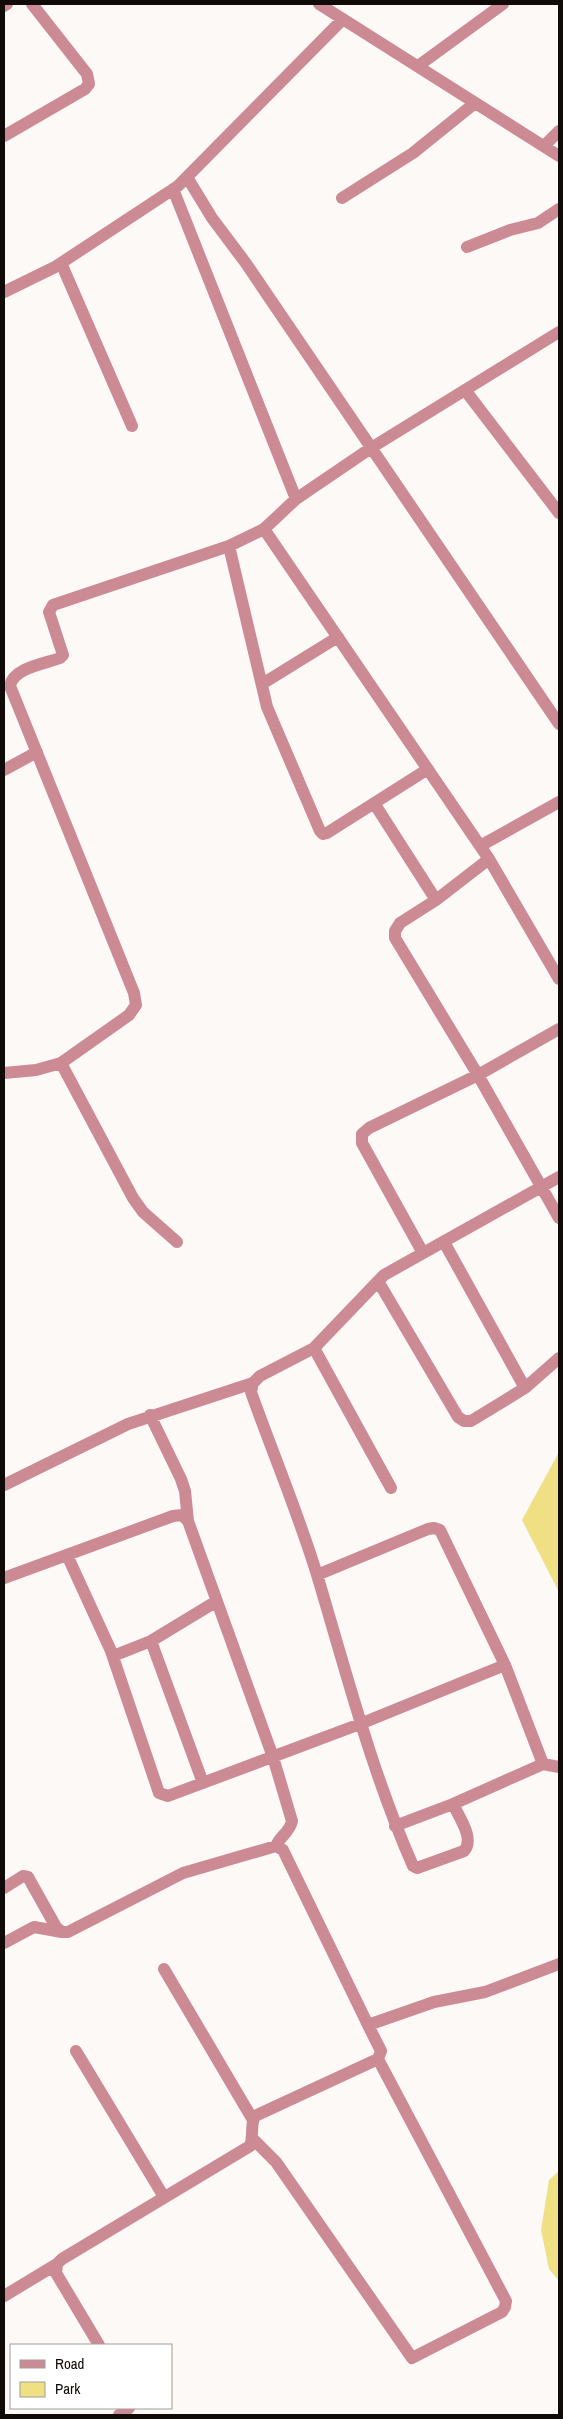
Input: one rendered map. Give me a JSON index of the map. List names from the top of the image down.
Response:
{
  "legend": ["Road", "Park"]
}
